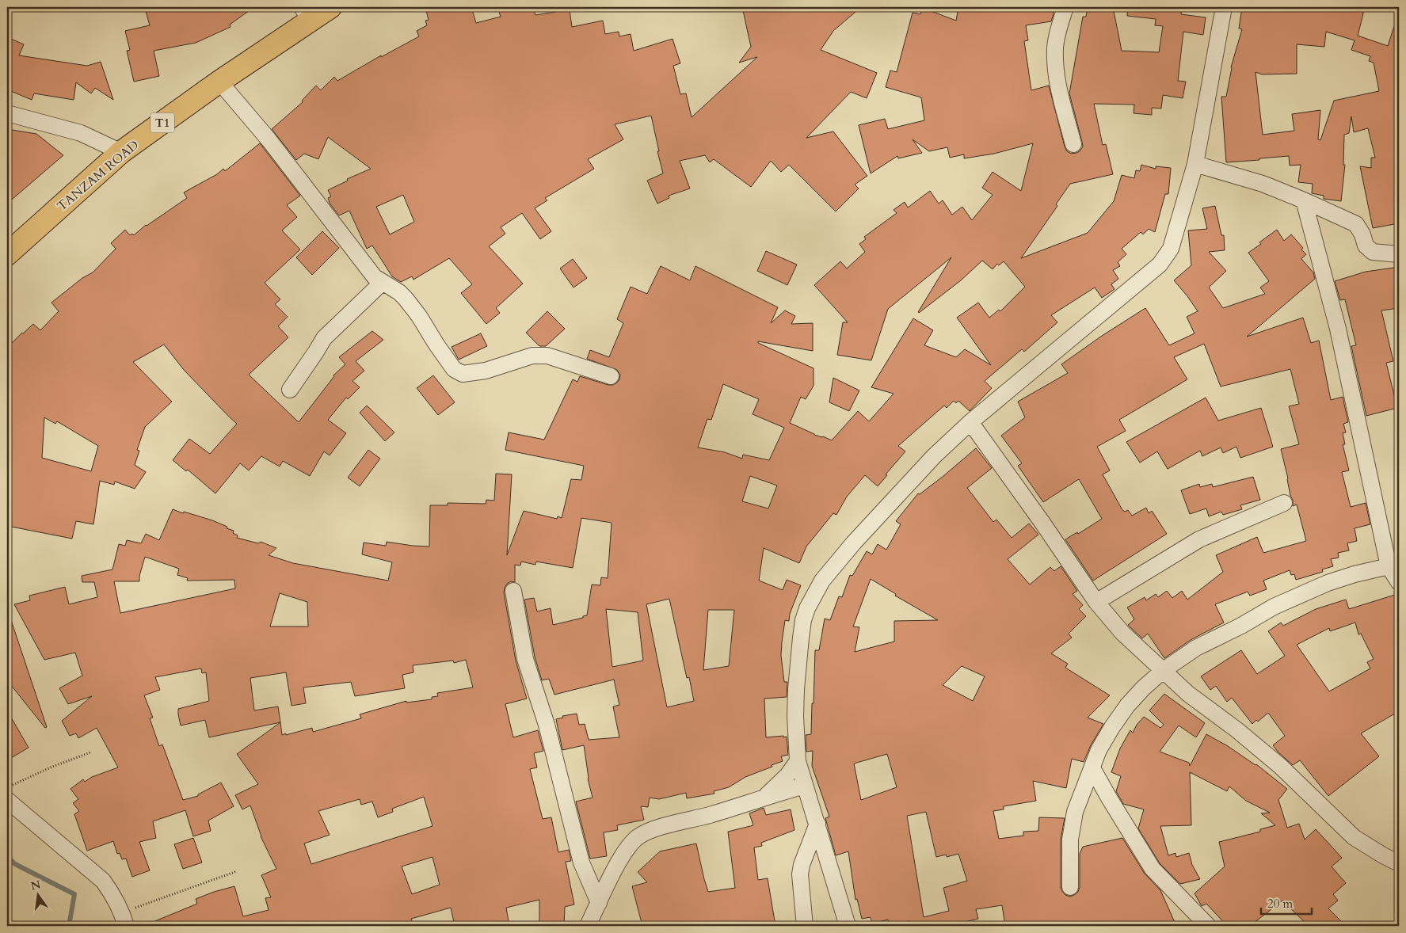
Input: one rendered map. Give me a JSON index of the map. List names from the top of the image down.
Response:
{
  "streets": {
    "highway": ["T1", "TANZAM ROAD"]
  },
  "scale_bar": "20 m",
  "north": "top"
}
